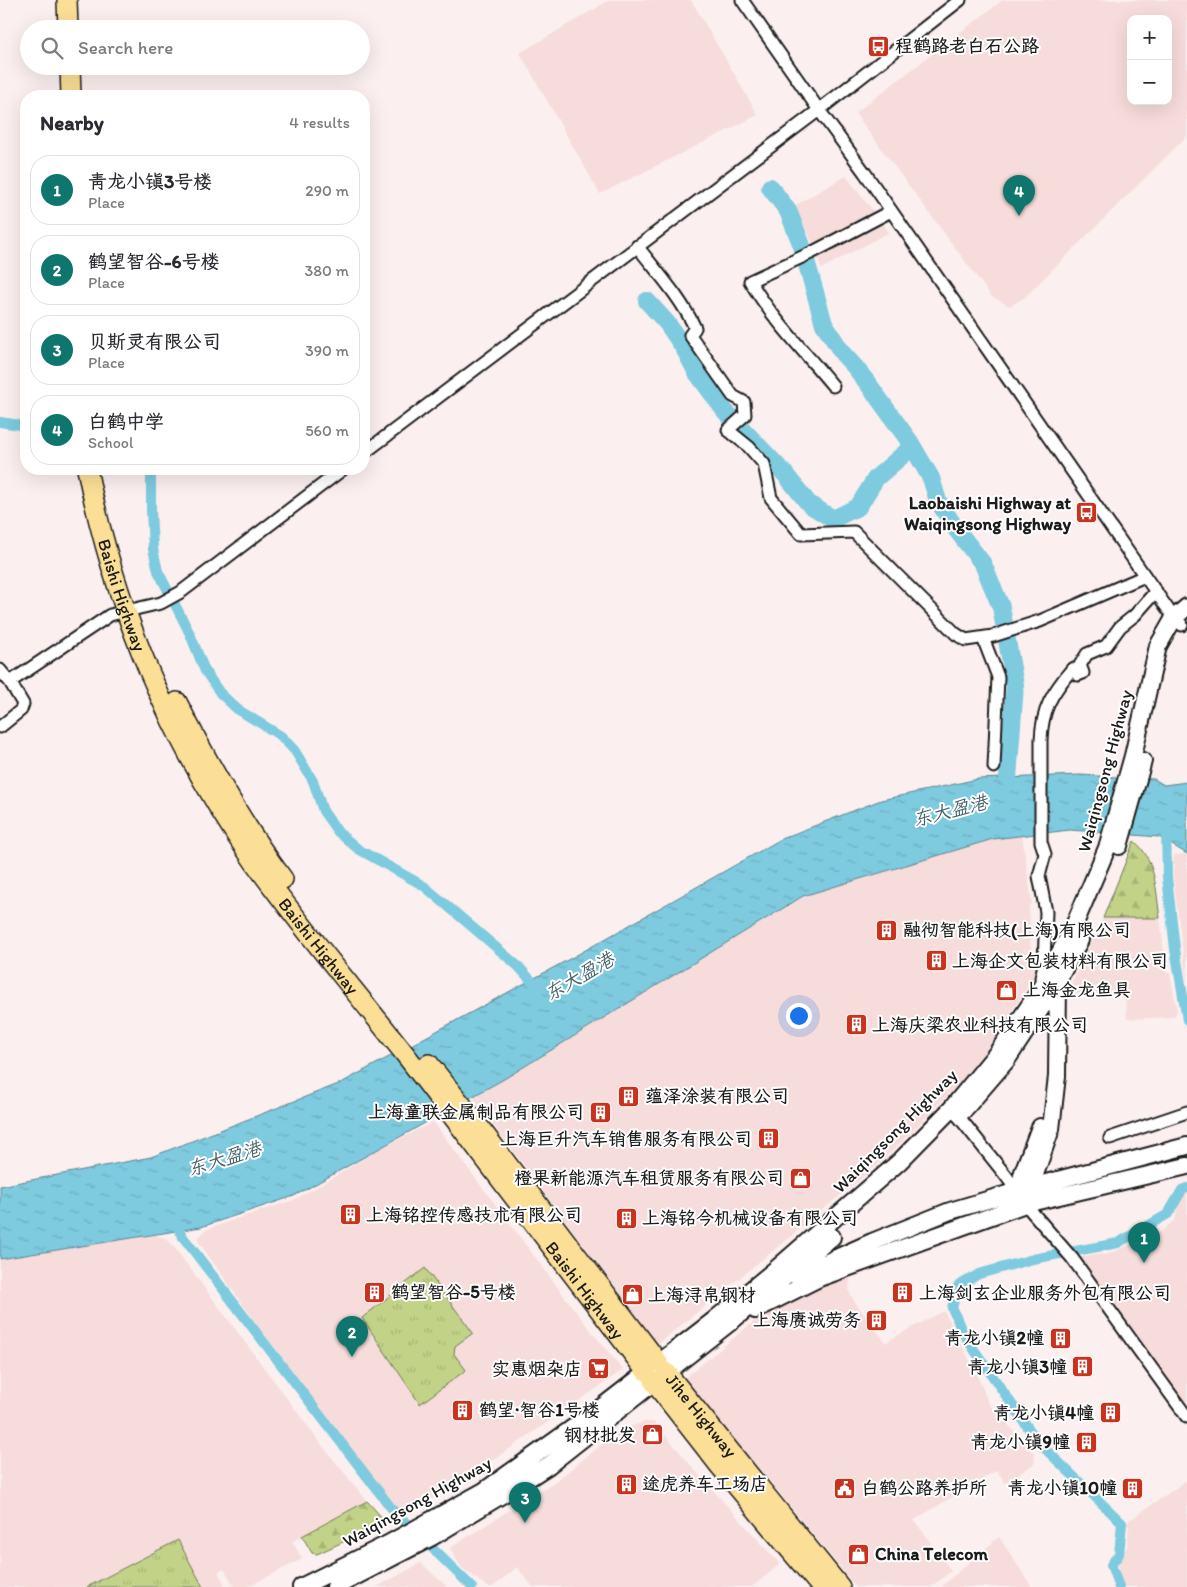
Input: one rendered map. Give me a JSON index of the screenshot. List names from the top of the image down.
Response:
{
  "streets": {
    "main road": ["Baishi Highway", "Waiqingsong Highway", "Jihe Highway"]
  },
  "crossings": [
    ["Baishi Highway", "Waiqingsong Highway"],
    ["Baishi Highway", "Jihe Highway"],
    ["Waiqingsong Highway", "Jihe Highway"]
  ],
  "water": ["东大盈港"],
  "places": {
    "bus stop": ["程鹤路老白石公路", "Laobaishi Highway at Waiqingsong Highway"],
    "building": [
      "融彻智能科技(上海)有限公司",
      "上海企文包装材料有限公司",
      "上海庆梁农业科技有限公司",
      "蕴泽涂装有限公司",
      "上海童联金属制品有限公司",
      "上海巨升汽车销售服务有限公司",
      "上海铭控传感技术有限公司",
      "上海铭今机械设备有限公司",
      "鹤望智谷-5号楼",
      "上海剑玄企业服务外包有限公司",
      "上海赓诚劳务",
      "青龙小镇2幢",
      "青龙小镇3幢",
      "鹤望·智谷1号楼",
      "青龙小镇4幢",
      "青龙小镇9幢",
      "途虎养车工场店",
      "青龙小镇10幢"
    ],
    "shop": [
      "上海金龙鱼具",
      "橙果新能源汽车租赁服务有限公司",
      "上海浔帛钢材",
      "钢材批发",
      "China Telecom"
    ],
    "supermarket": ["实惠烟杂店"],
    "public building": ["白鹤公路养护所"]
  },
  "page": {
    "map_buttons": ["+", "−"],
    "search": "Search here",
    "heading": ["Nearby", "4 results"],
    "list": [
      {
        "mark": "1",
        "name": "青龙小镇3号楼",
        "note": "Place",
        "value": "290 m"
      },
      {
        "mark": "2",
        "name": "鹤望智谷-6号楼",
        "note": "Place",
        "value": "380 m"
      },
      {
        "mark": "3",
        "name": "贝斯灵有限公司",
        "note": "Place",
        "value": "390 m"
      },
      {
        "mark": "4",
        "name": "白鹤中学",
        "note": "School",
        "value": "560 m"
      }
    ],
    "pins": [
      "4",
      "1",
      "2",
      "3"
    ]
  }
}
